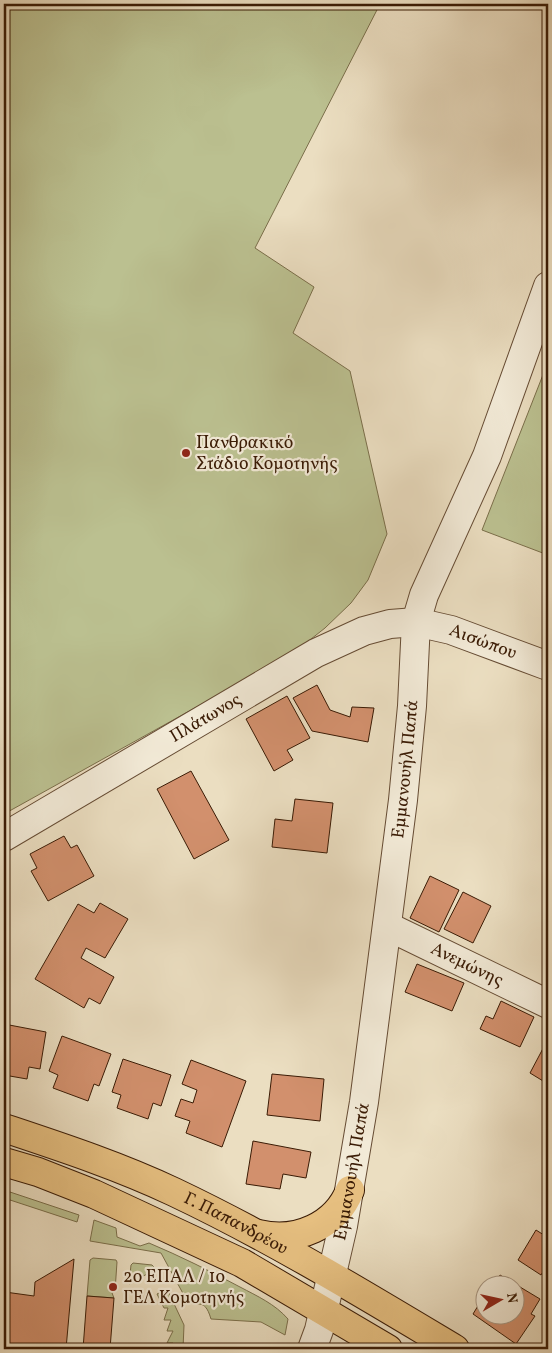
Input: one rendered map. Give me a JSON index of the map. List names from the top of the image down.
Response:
{
  "streets": {
    "main road": ["Γ. Παπανδρέου"],
    "street": [
      "Αισώπου",
      "Πλάτωνος",
      "Εμμανουήλ Παπά",
      "Ανεμώνης"
    ]
  },
  "crossings": [
    ["Αισώπου", "Πλάτωνος"],
    ["Αισώπου", "Εμμανουήλ Παπά"],
    ["Πλάτωνος", "Εμμανουήλ Παπά"],
    ["Εμμανουήλ Παπά", "Ανεμώνης"],
    ["Εμμανουήλ Παπά", "Γ. Παπανδρέου"]
  ],
  "places": ["Πανθρακικό Στάδιο Κομοτηνής", "2ο ΕΠΑΛ / 1ο ΓΕΛ Κομοτηνής"],
  "north": "right"
}
